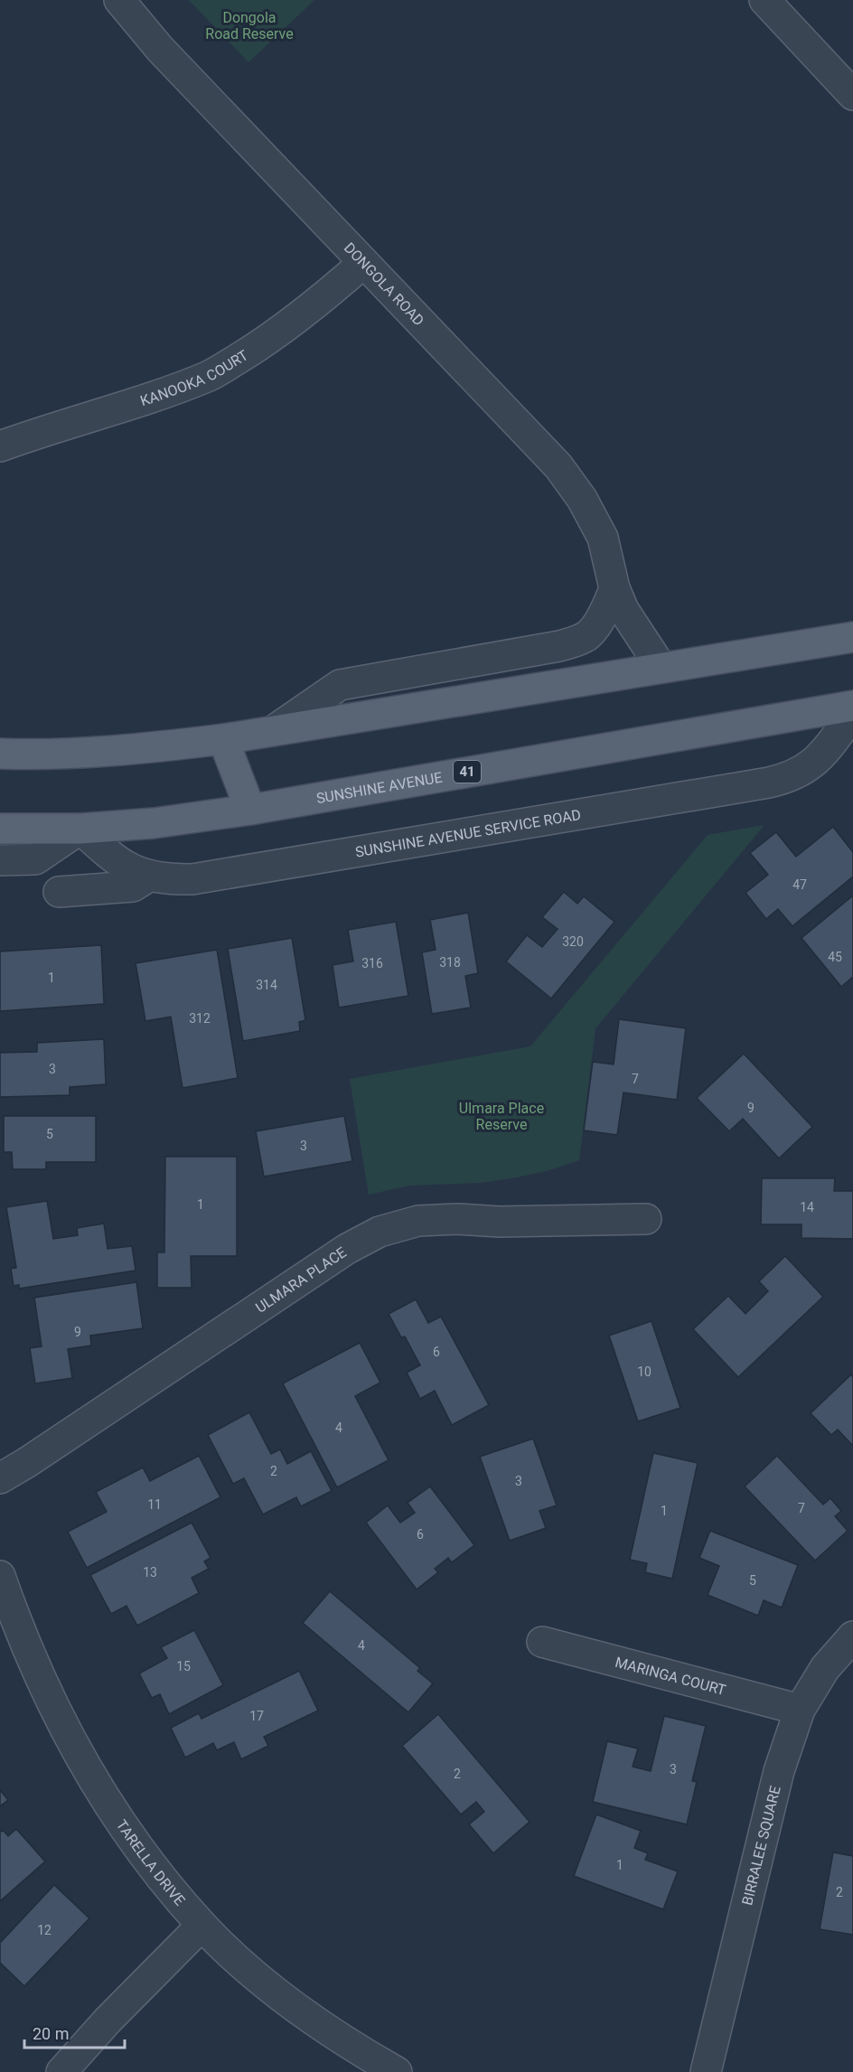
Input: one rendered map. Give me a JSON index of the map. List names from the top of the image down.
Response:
{
  "streets": {
    "main road": ["41", "SUNSHINE AVENUE"],
    "street": [
      "DONGOLA ROAD",
      "KANOOKA COURT",
      "SUNSHINE AVENUE SERVICE ROAD",
      "ULMARA PLACE",
      "MARINGA COURT",
      "BIRRALEE SQUARE",
      "TARELLA DRIVE"
    ]
  },
  "crossings": [
    ["DONGOLA ROAD", "KANOOKA COURT"],
    ["MARINGA COURT", "BIRRALEE SQUARE"]
  ],
  "parks": ["Dongola Road Reserve", "Ulmara Place Reserve"],
  "house_numbers": [
    "47",
    "320",
    "45",
    "318",
    "316",
    "1",
    "314",
    "312",
    "3",
    "7",
    "9",
    "5",
    "3",
    "1",
    "14",
    "9",
    "6",
    "10",
    "4",
    "2",
    "3",
    "11",
    "7",
    "1",
    "6",
    "13",
    "5",
    "4",
    "15",
    "17",
    "3",
    "2",
    "1",
    "2",
    "12"
  ],
  "scale_bar": "20 m"
}
